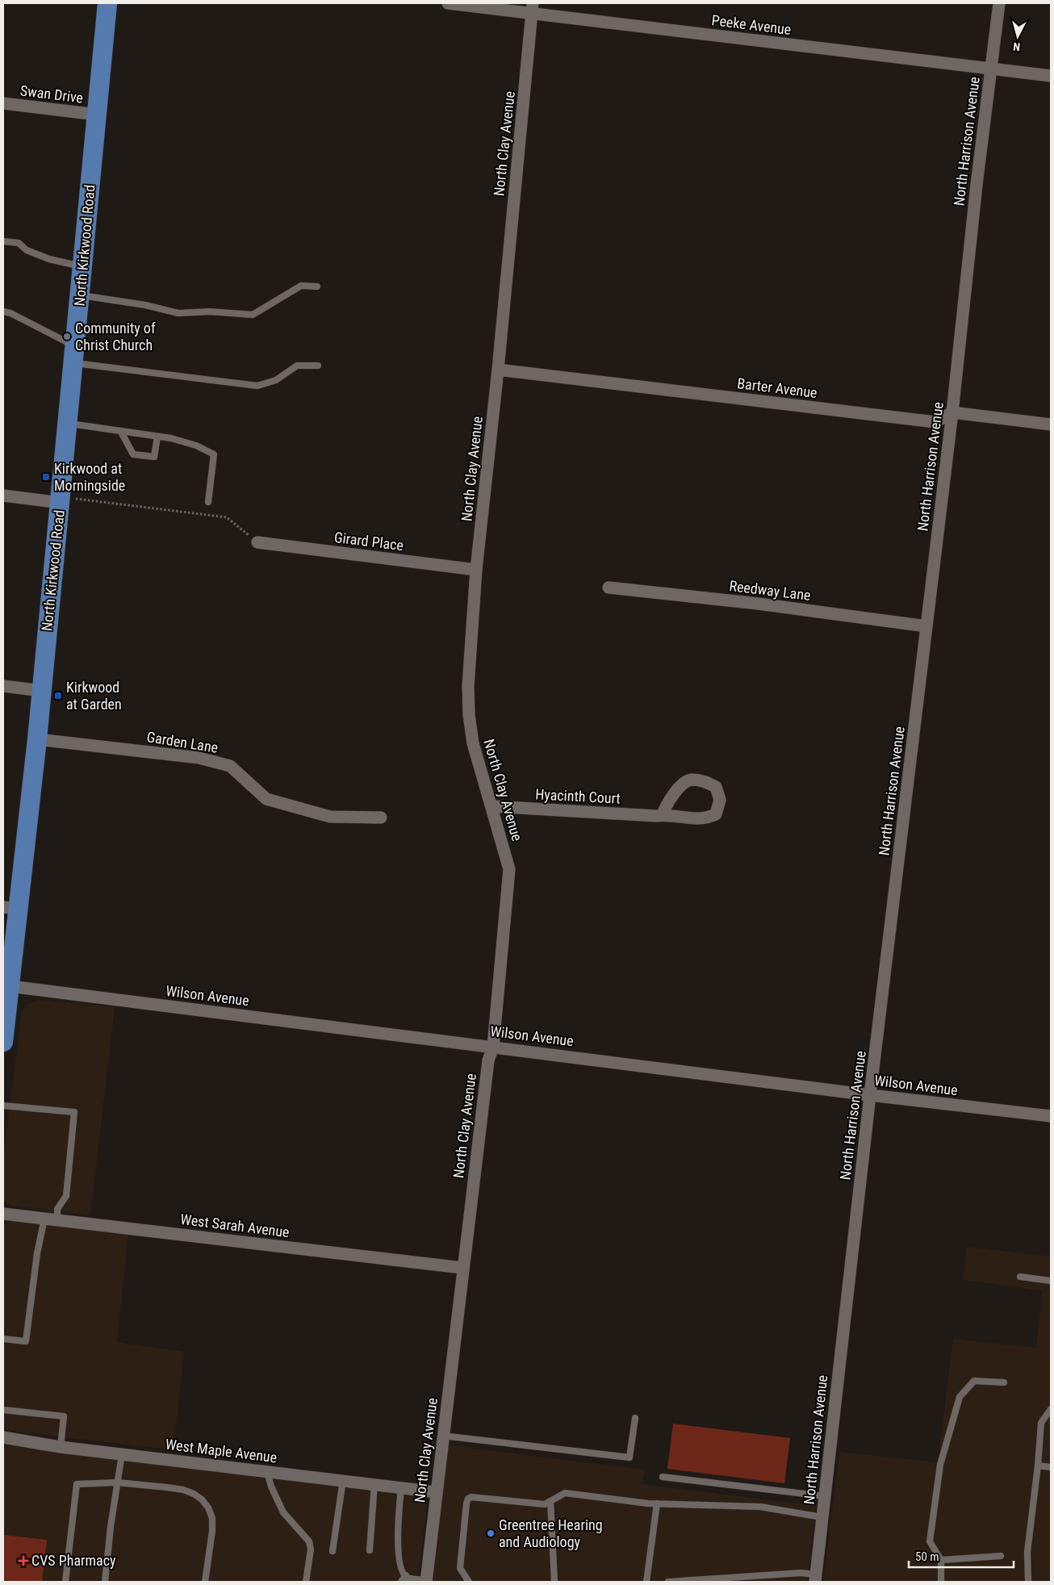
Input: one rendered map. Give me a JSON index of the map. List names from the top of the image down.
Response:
{
  "streets": {
    "main road": ["North Kirkwood Road"],
    "street": [
      "Peeke Avenue",
      "Swan Drive",
      "North Harrison Avenue",
      "North Clay Avenue",
      "Barter Avenue",
      "Girard Place",
      "Reedway Lane",
      "Garden Lane",
      "Hyacinth Court",
      "Wilson Avenue",
      "West Sarah Avenue",
      "West Maple Avenue"
    ]
  },
  "crossings": [
    ["Peeke Avenue", "North Harrison Avenue"],
    ["Peeke Avenue", "North Clay Avenue"],
    ["Swan Drive", "North Kirkwood Road"],
    ["North Harrison Avenue", "Barter Avenue"],
    ["North Harrison Avenue", "Reedway Lane"],
    ["North Harrison Avenue", "Wilson Avenue"],
    ["North Clay Avenue", "Barter Avenue"],
    ["North Clay Avenue", "Girard Place"],
    ["North Clay Avenue", "Hyacinth Court"],
    ["North Clay Avenue", "Wilson Avenue"],
    ["North Clay Avenue", "West Sarah Avenue"],
    ["North Clay Avenue", "West Maple Avenue"],
    ["North Kirkwood Road", "Garden Lane"],
    ["North Kirkwood Road", "Wilson Avenue"]
  ],
  "places": {
    "other": ["Community of Christ Church", "Greentree Hearing and Audiology"],
    "transit": ["Kirkwood at Morningside", "Kirkwood at Garden"],
    "health": ["CVS Pharmacy"]
  },
  "scale_bar": "50 m",
  "north": "bottom"
}
